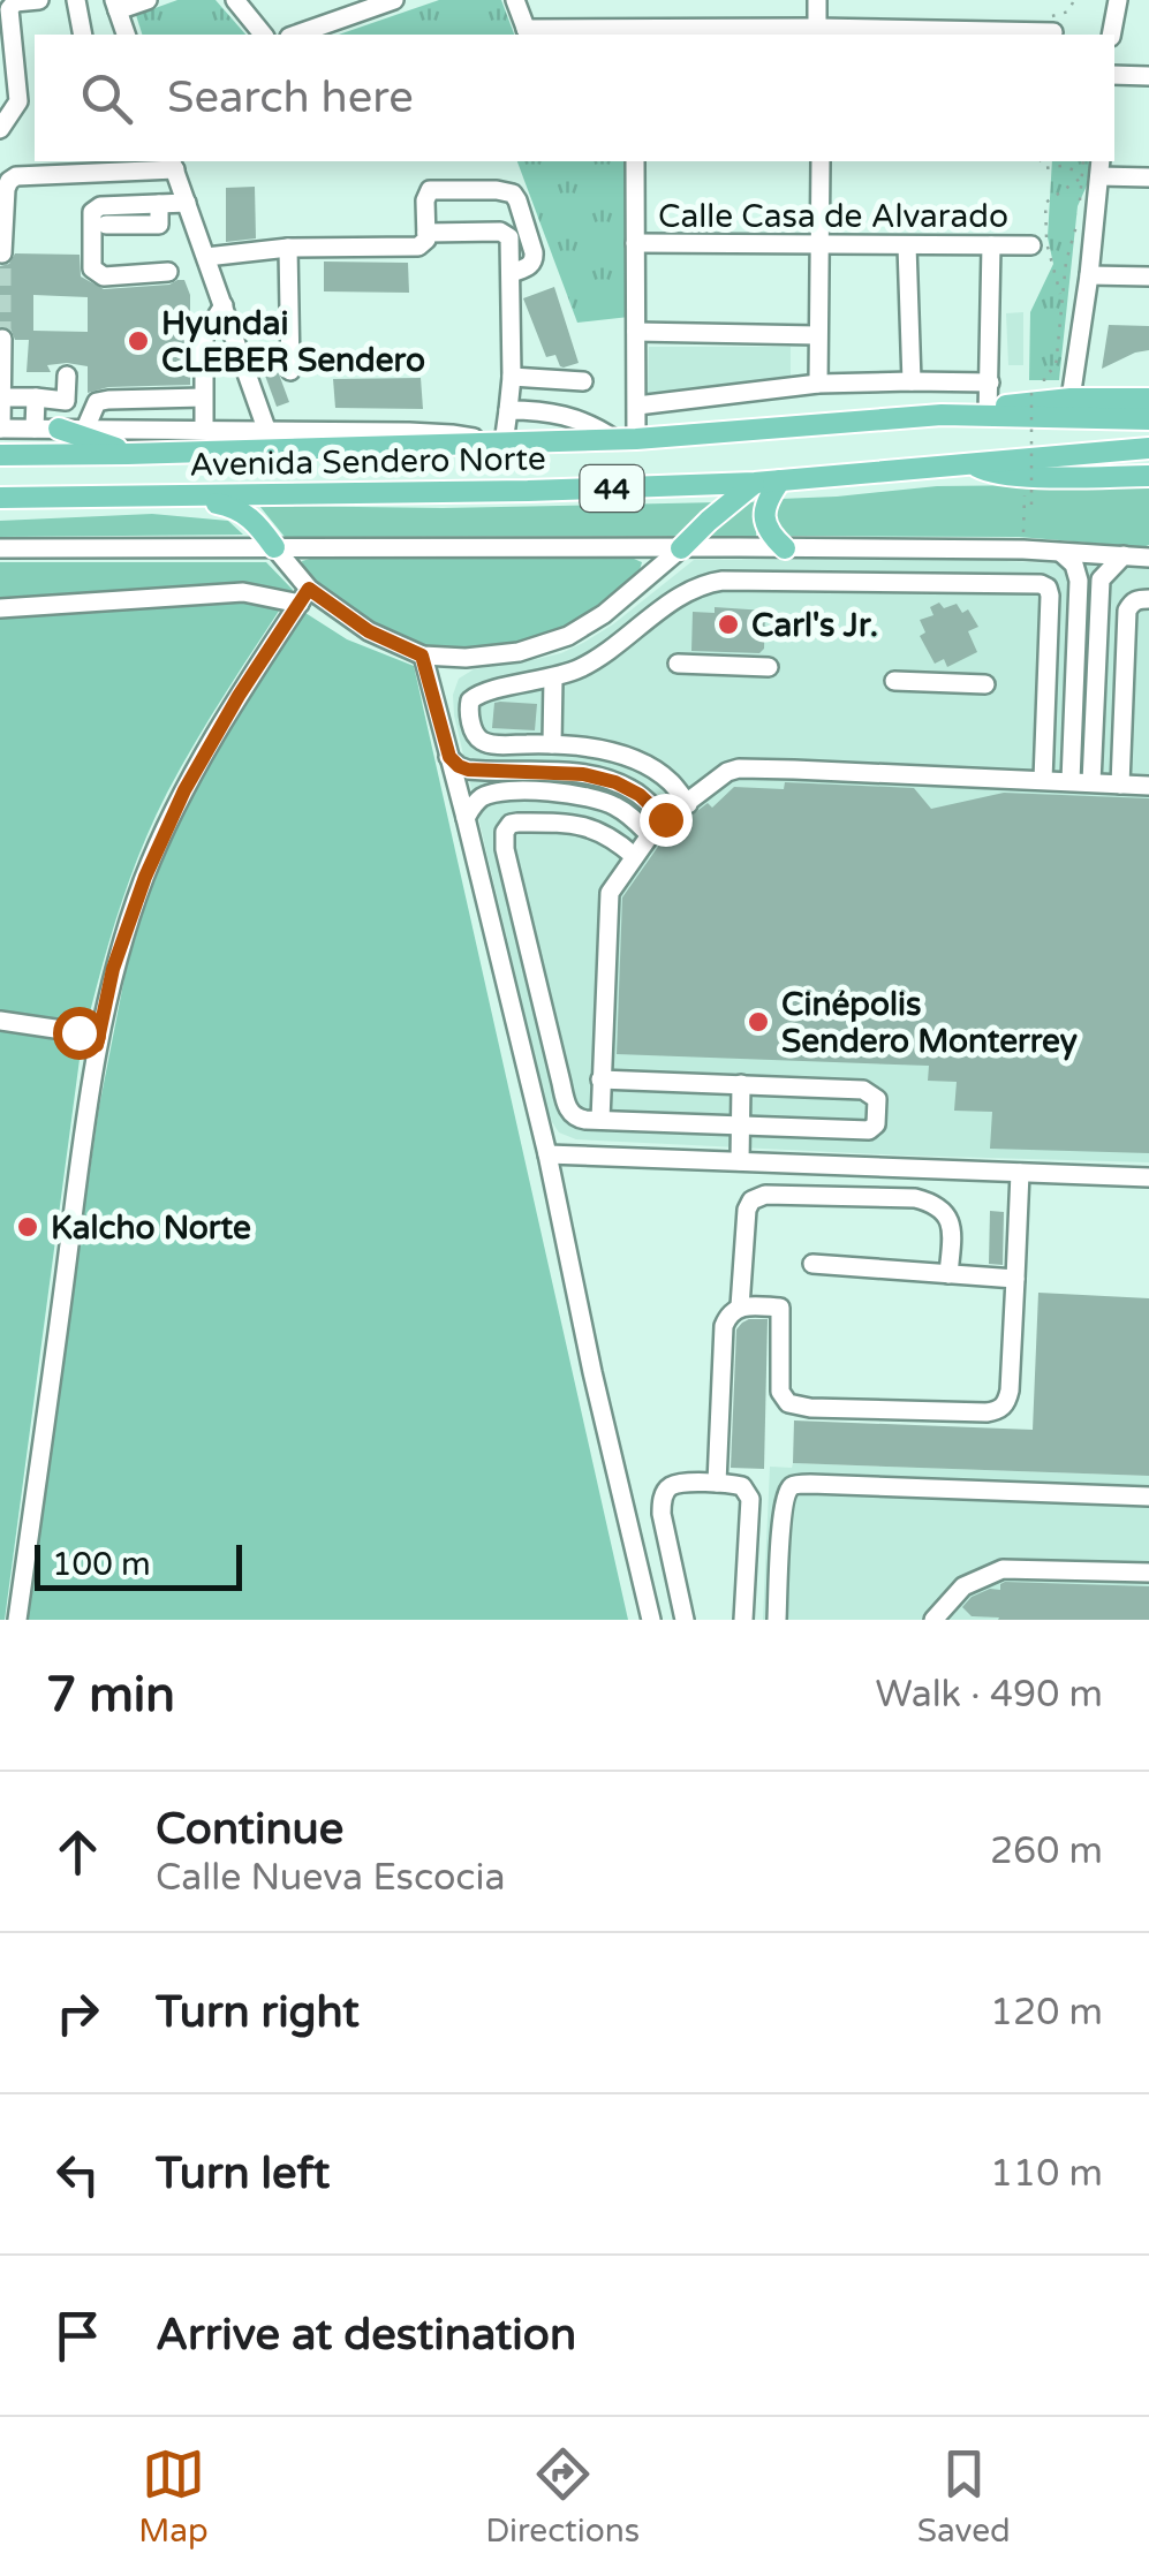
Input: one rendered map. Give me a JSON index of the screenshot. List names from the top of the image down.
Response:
{
  "streets": {
    "main road": ["Avenida Sendero Norte", "44"],
    "street": ["Calle Casa de Alvarado"]
  },
  "places": [
    "Hyundai CLEBER Sendero",
    "Carl's Jr.",
    "Cinépolis Sendero Monterrey",
    "Kalcho Norte"
  ],
  "scale_bar": "100 m",
  "page": {
    "search": "Search here",
    "scale": "100 m",
    "heading": ["7 min", "Walk · 490 m"],
    "list": [
      ["Continue", "Calle Nueva Escocia", "260 m"],
      ["Turn right", "120 m"],
      ["Turn left", "110 m"],
      "Arrive at destination"
    ],
    "nav": ["Map", "Directions", "Saved"]
  }
}
